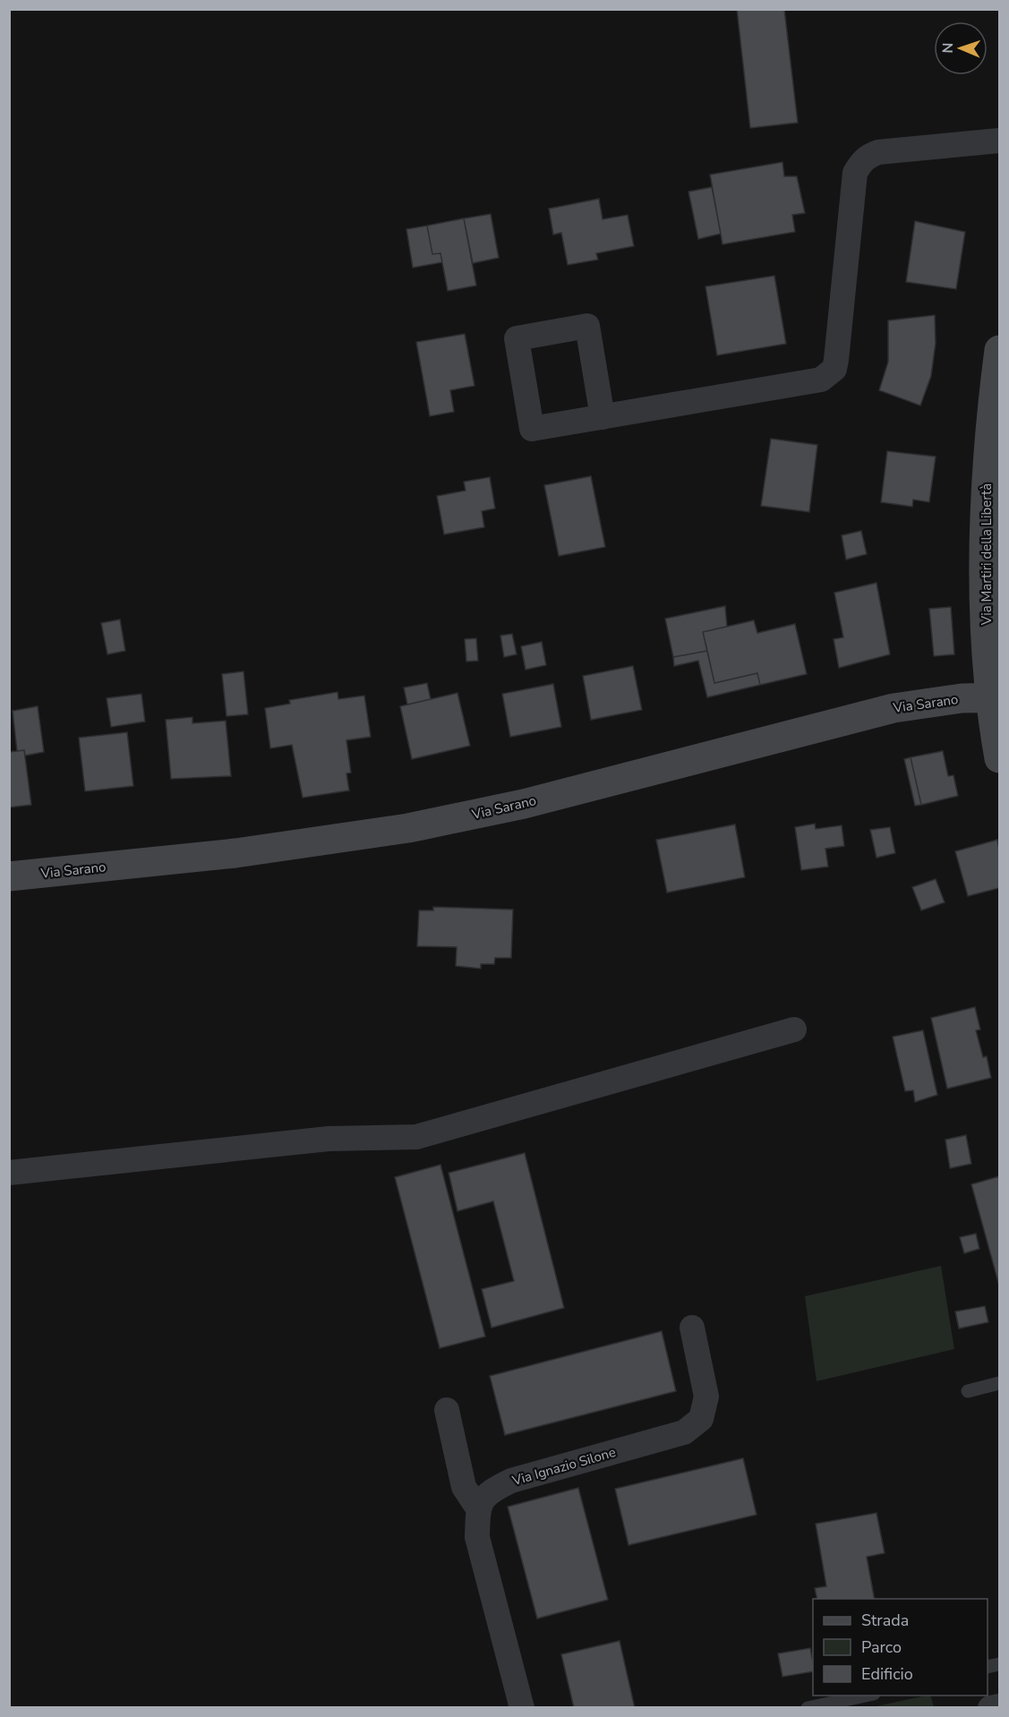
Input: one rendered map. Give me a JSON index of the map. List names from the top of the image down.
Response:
{
  "streets": {
    "street": ["Via Martiri della Libertà", "Via Sarano", "Via Ignazio Silone"]
  },
  "crossings": [
    ["Via Martiri della Libertà", "Via Sarano"]
  ],
  "legend": ["Strada", "Parco", "Edificio"],
  "north": "left"
}
